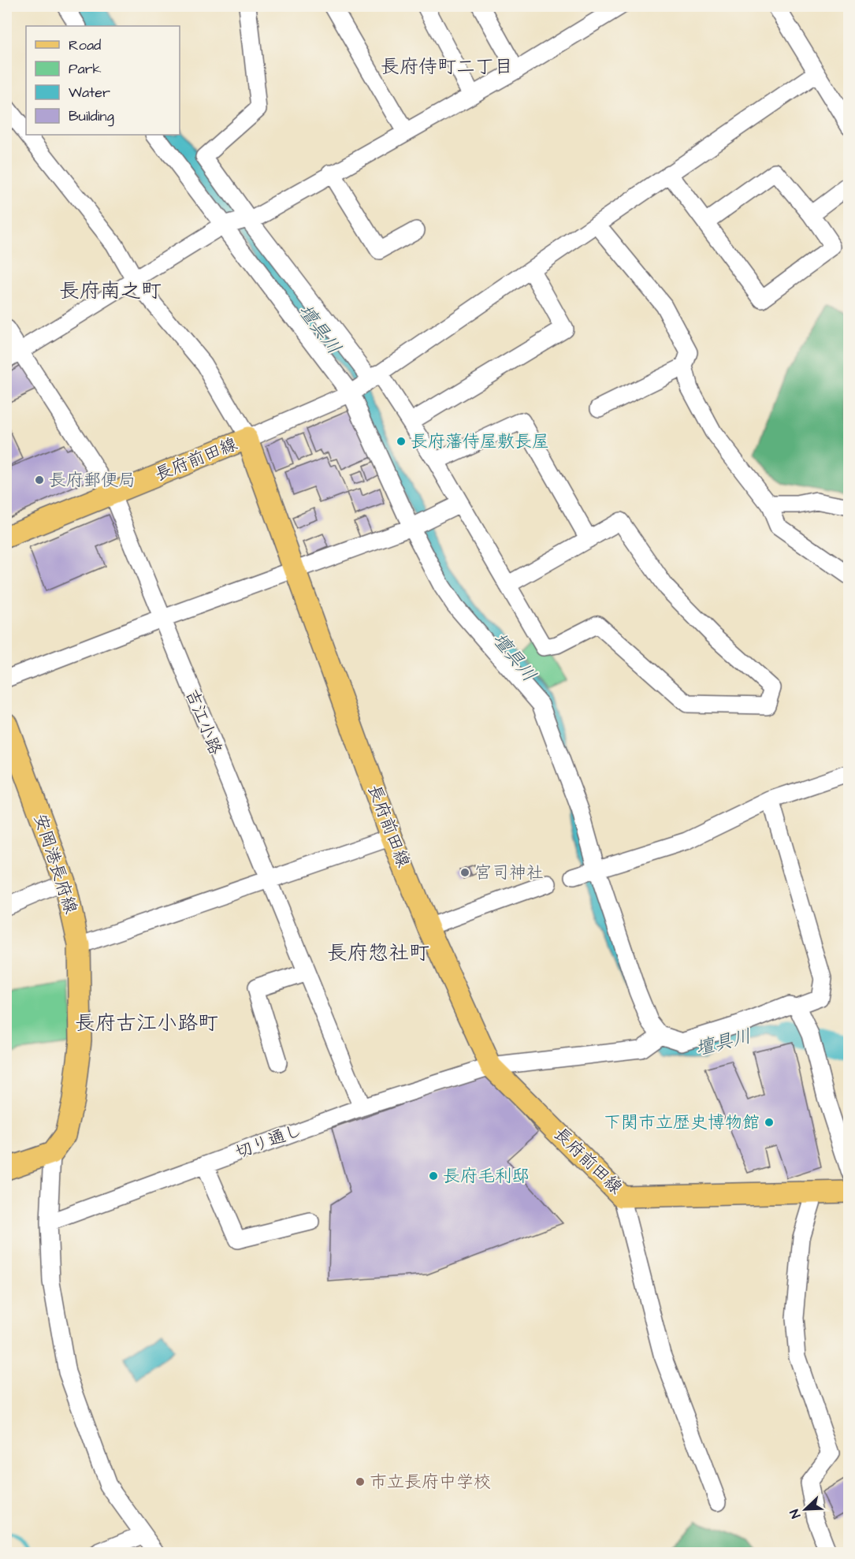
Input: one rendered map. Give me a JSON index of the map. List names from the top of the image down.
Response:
{
  "streets": {
    "main road": ["長府前田線", "安岡港長府線"],
    "street": ["吉江小路", "切り通し"]
  },
  "crossings": [
    ["長府前田線", "吉江小路"],
    ["長府前田線", "切り通し"],
    ["吉江小路", "切り通し"]
  ],
  "districts": [
    "長府侍町二丁目",
    "長府南之町",
    "長府惣社町",
    "長府古江小路町"
  ],
  "water": ["壇具川"],
  "places": [
    "長府藩侍屋敷長屋",
    "長府郵便局",
    "宮司神社",
    "下関市立歴史博物館",
    "長府毛利邸",
    "市立長府中学校"
  ],
  "legend": [
    "Road",
    "Park",
    "Water",
    "Building"
  ],
  "north": "bottom left"
}
